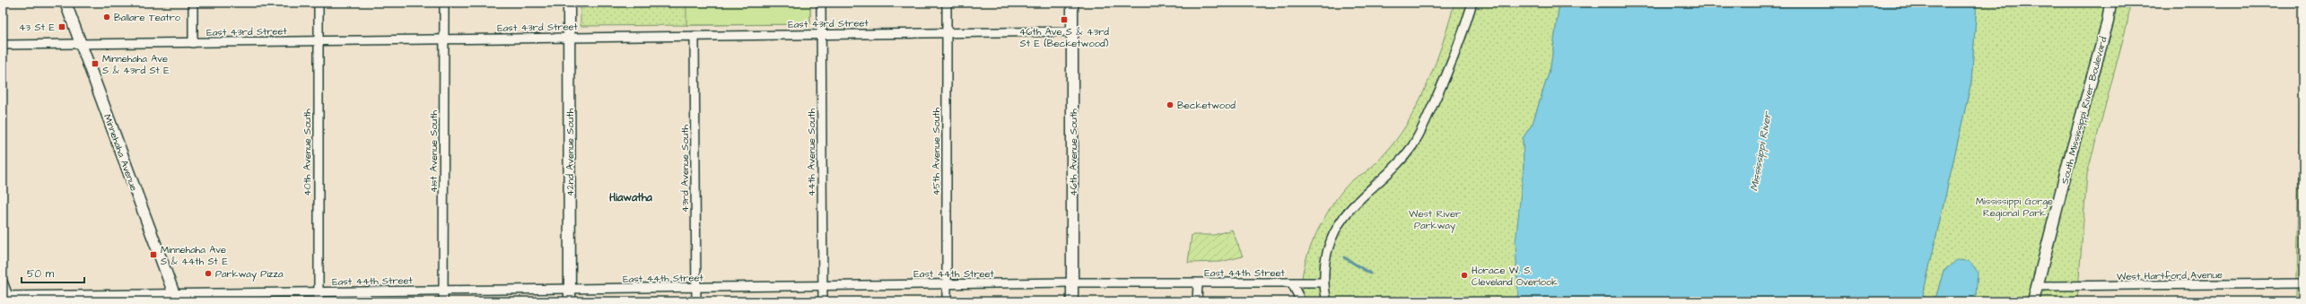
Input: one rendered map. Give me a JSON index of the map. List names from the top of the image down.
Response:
{
  "streets": {
    "street": [
      "East 43rd Street",
      "South Mississippi River Boulevard",
      "41st Avenue South",
      "45th Avenue South",
      "Minnehaha Avenue",
      "40th Avenue South",
      "42nd Avenue South",
      "44th Avenue South",
      "46th Avenue South",
      "43rd Avenue South",
      "East 44th Street",
      "West Hartford Avenue"
    ]
  },
  "crossings": [
    ["East 43rd Street", "41st Avenue South"],
    ["East 43rd Street", "45th Avenue South"],
    ["East 43rd Street", "Minnehaha Avenue"],
    ["East 43rd Street", "40th Avenue South"],
    ["East 43rd Street", "42nd Avenue South"],
    ["East 43rd Street", "44th Avenue South"],
    ["East 43rd Street", "46th Avenue South"],
    ["East 43rd Street", "43rd Avenue South"],
    ["South Mississippi River Boulevard", "West Hartford Avenue"],
    ["41st Avenue South", "East 44th Street"],
    ["45th Avenue South", "East 44th Street"],
    ["Minnehaha Avenue", "East 44th Street"],
    ["40th Avenue South", "East 44th Street"],
    ["42nd Avenue South", "East 44th Street"],
    ["44th Avenue South", "East 44th Street"],
    ["46th Avenue South", "East 44th Street"],
    ["43rd Avenue South", "East 44th Street"]
  ],
  "districts": ["Hiawatha"],
  "water": ["Mississippi River"],
  "parks": ["Mississippi Gorge Regional Park", "West River Parkway"],
  "places": {
    "other": [
      "Ballare Teatro",
      "Becketwood",
      "Parkway Pizza",
      "Horace W. S. Cleveland Overlook"
    ],
    "transit": [
      "46th Ave S & 43rd St E (Becketwood)",
      "43 St E",
      "Minnehaha Ave S & 43rd St E",
      "Minnehaha Ave S & 44th St E"
    ]
  },
  "scale_bar": "50 m"
}
